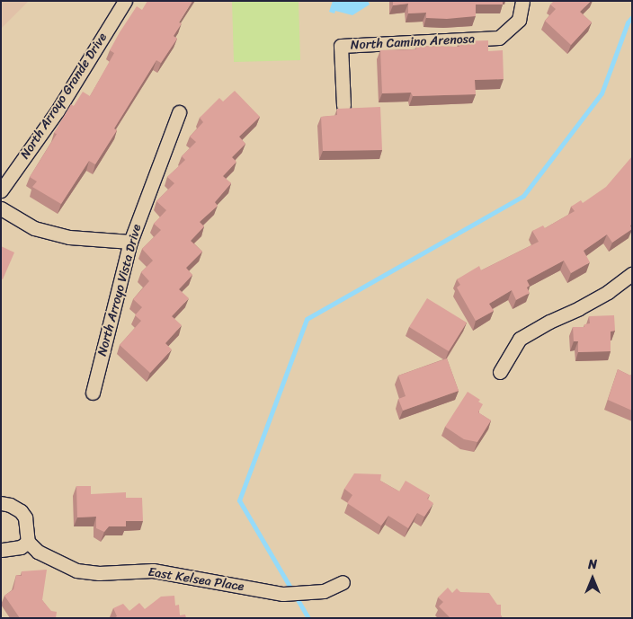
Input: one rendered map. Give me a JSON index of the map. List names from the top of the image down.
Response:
{
  "streets": {
    "street": [
      "North Camino Arenosa",
      "North Arroyo Grande Drive",
      "North Arroyo Vista Drive",
      "East Kelsea Place"
    ]
  },
  "north": "top"
}
